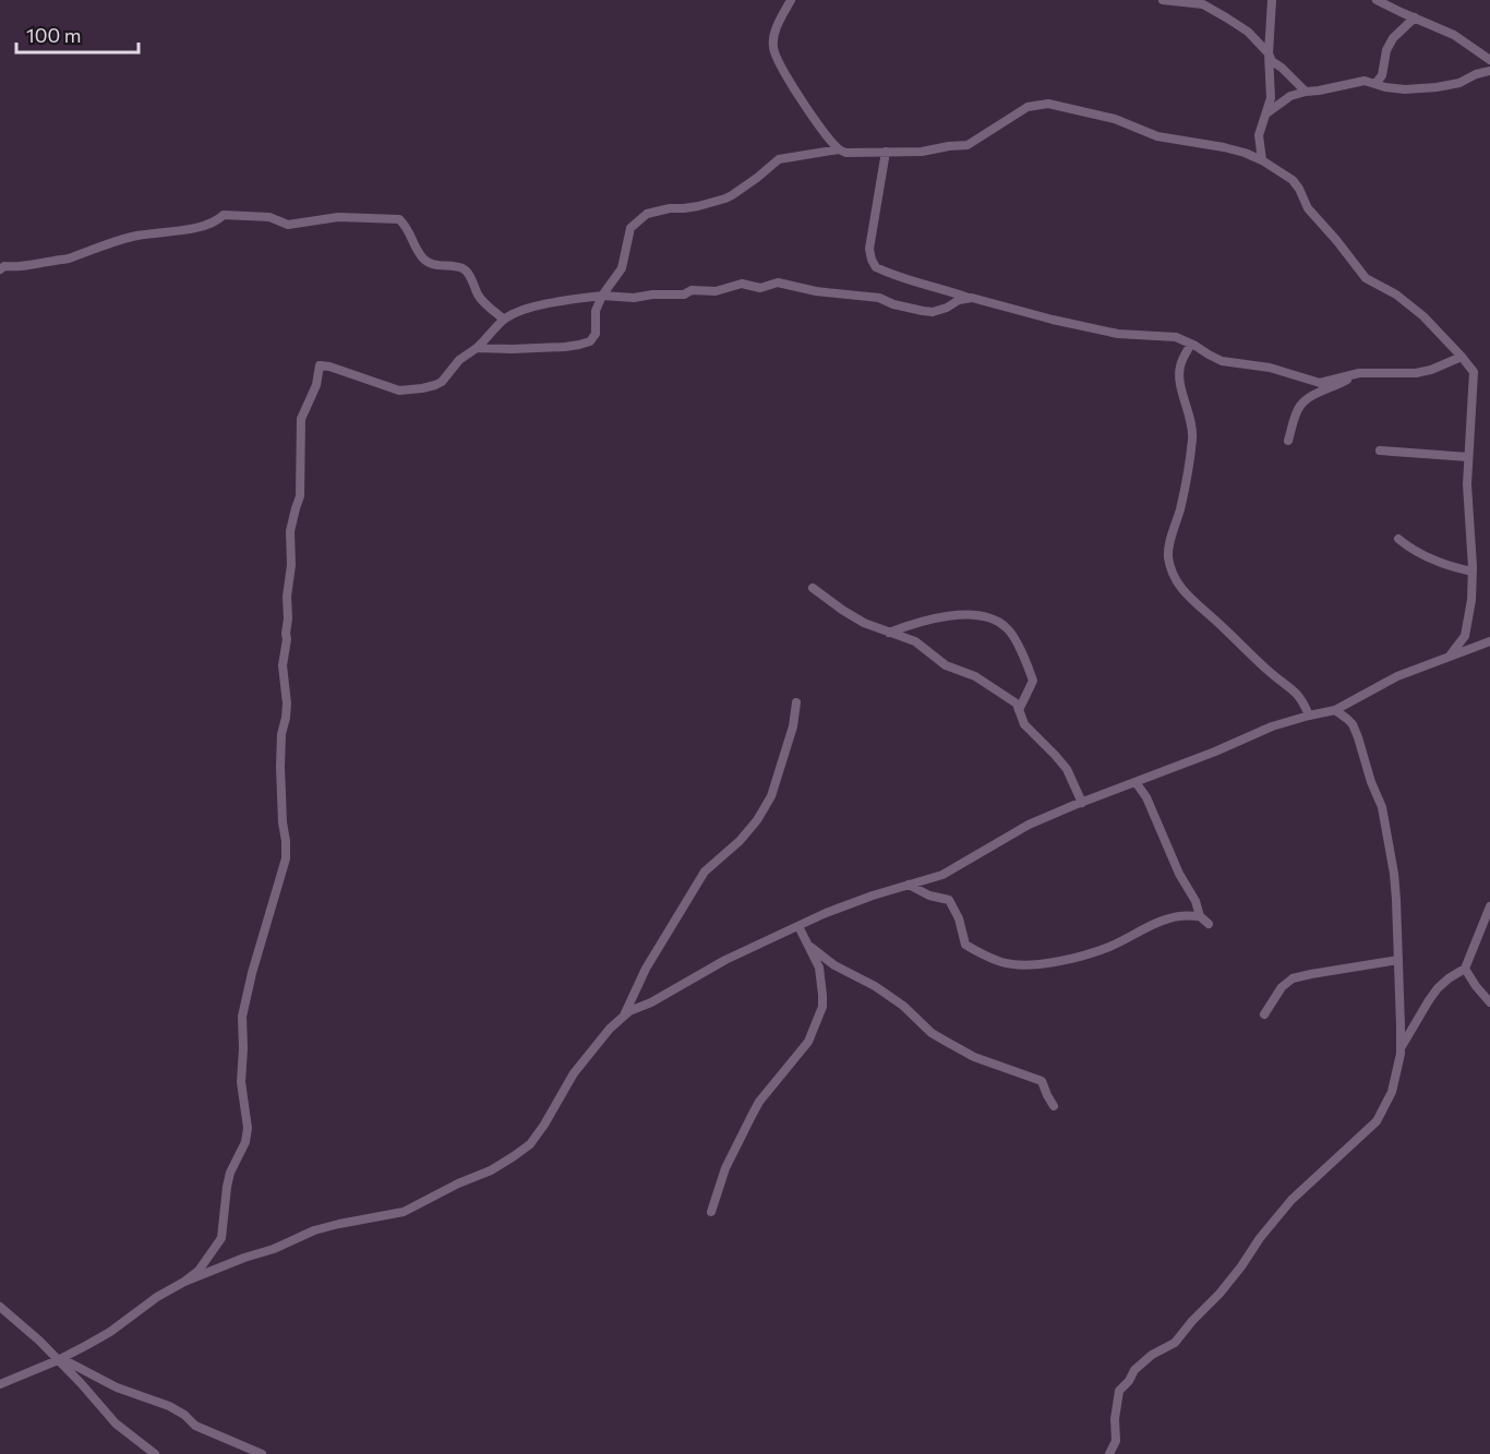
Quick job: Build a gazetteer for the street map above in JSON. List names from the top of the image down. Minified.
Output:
{"scale_bar":"100 m"}
